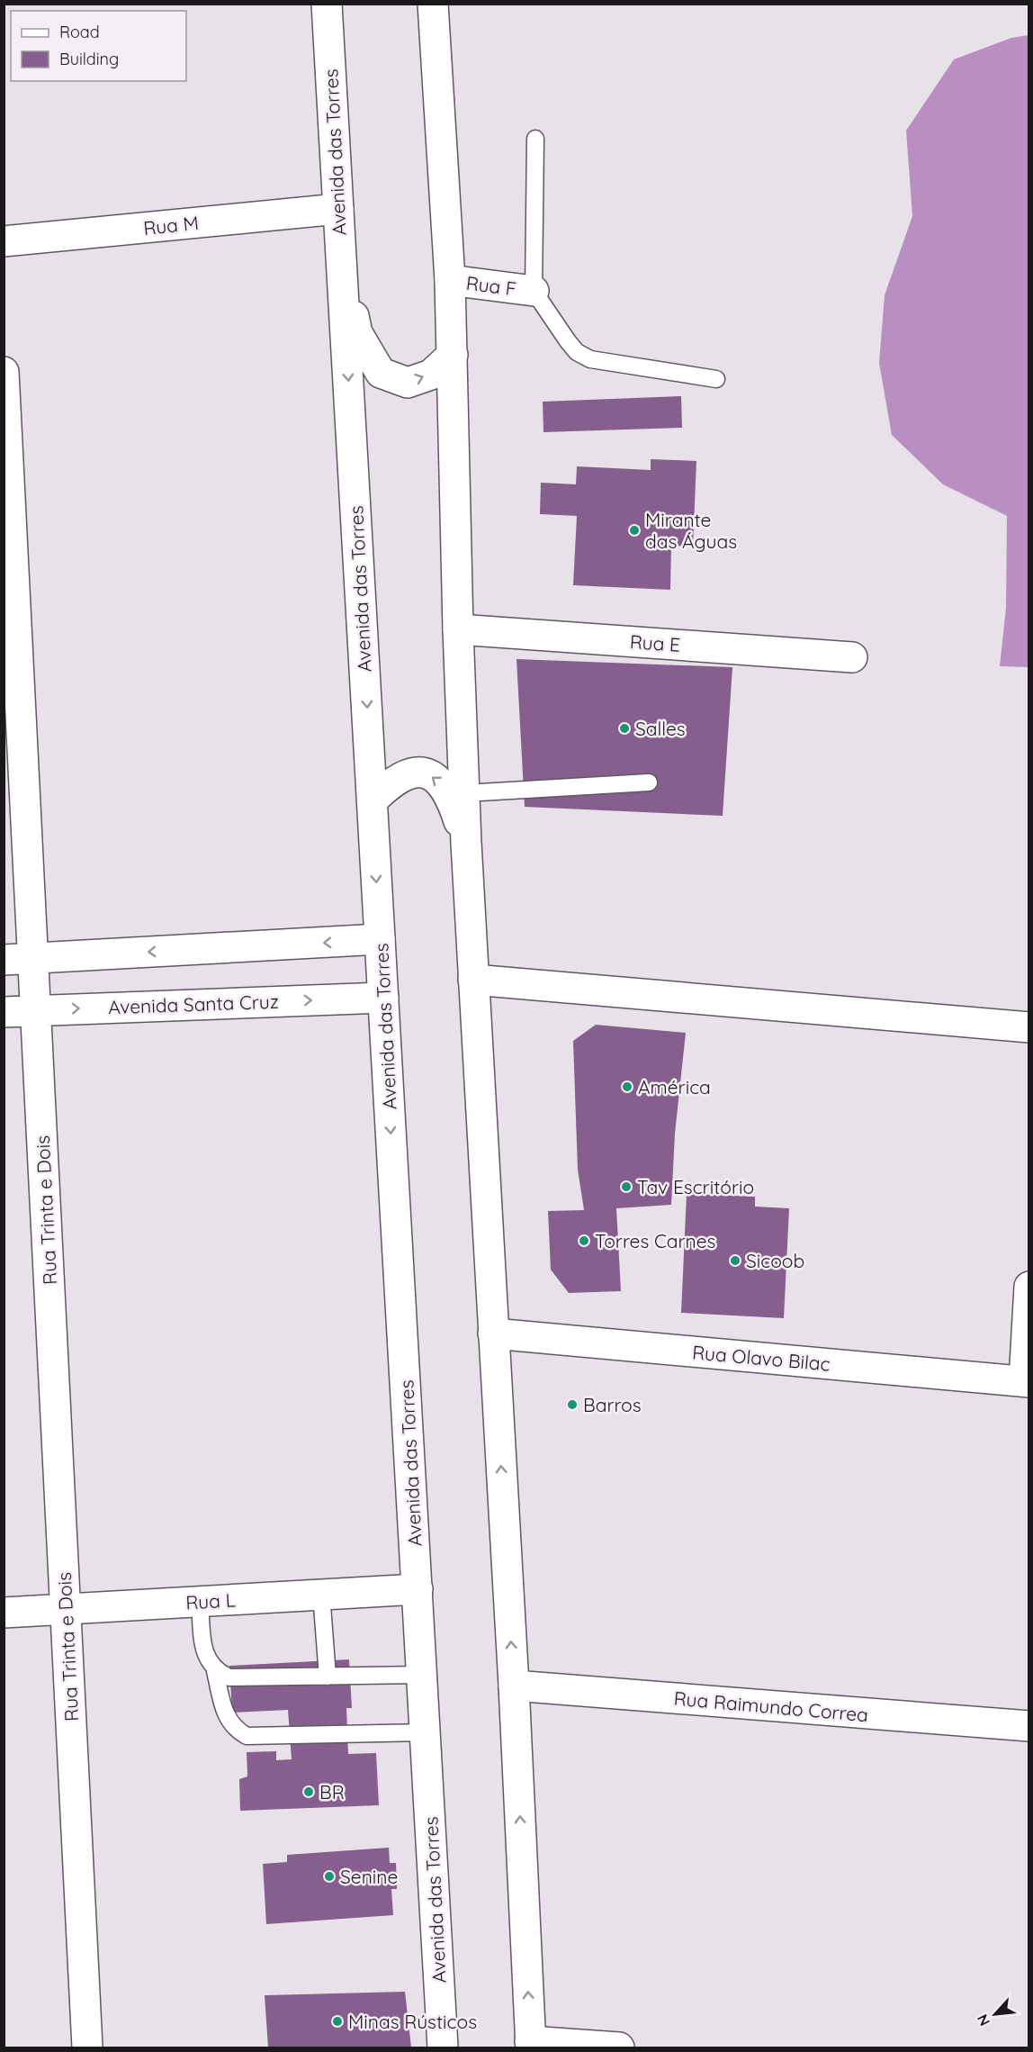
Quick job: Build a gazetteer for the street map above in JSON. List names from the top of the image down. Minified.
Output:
{"streets":{"street":["Avenida das Torres","Rua M","Rua F","Rua E","Avenida Santa Cruz","Rua Trinta e Dois","Rua Olavo Bilac","Rua L","Rua Raimundo Correa"]},"crossings":[["Avenida das Torres","Rua M"],["Avenida das Torres","Avenida Santa Cruz"],["Avenida das Torres","Rua L"],["Avenida Santa Cruz","Rua Trinta e Dois"],["Rua Trinta e Dois","Rua L"]],"places":["Mirante das Águas","Salles","América","Tav Escritório","Torres Carnes","Sicoob","Barros","BR","Senine","Minas Rústicos"],"legend":["Road","Building"],"north":"bottom left"}
